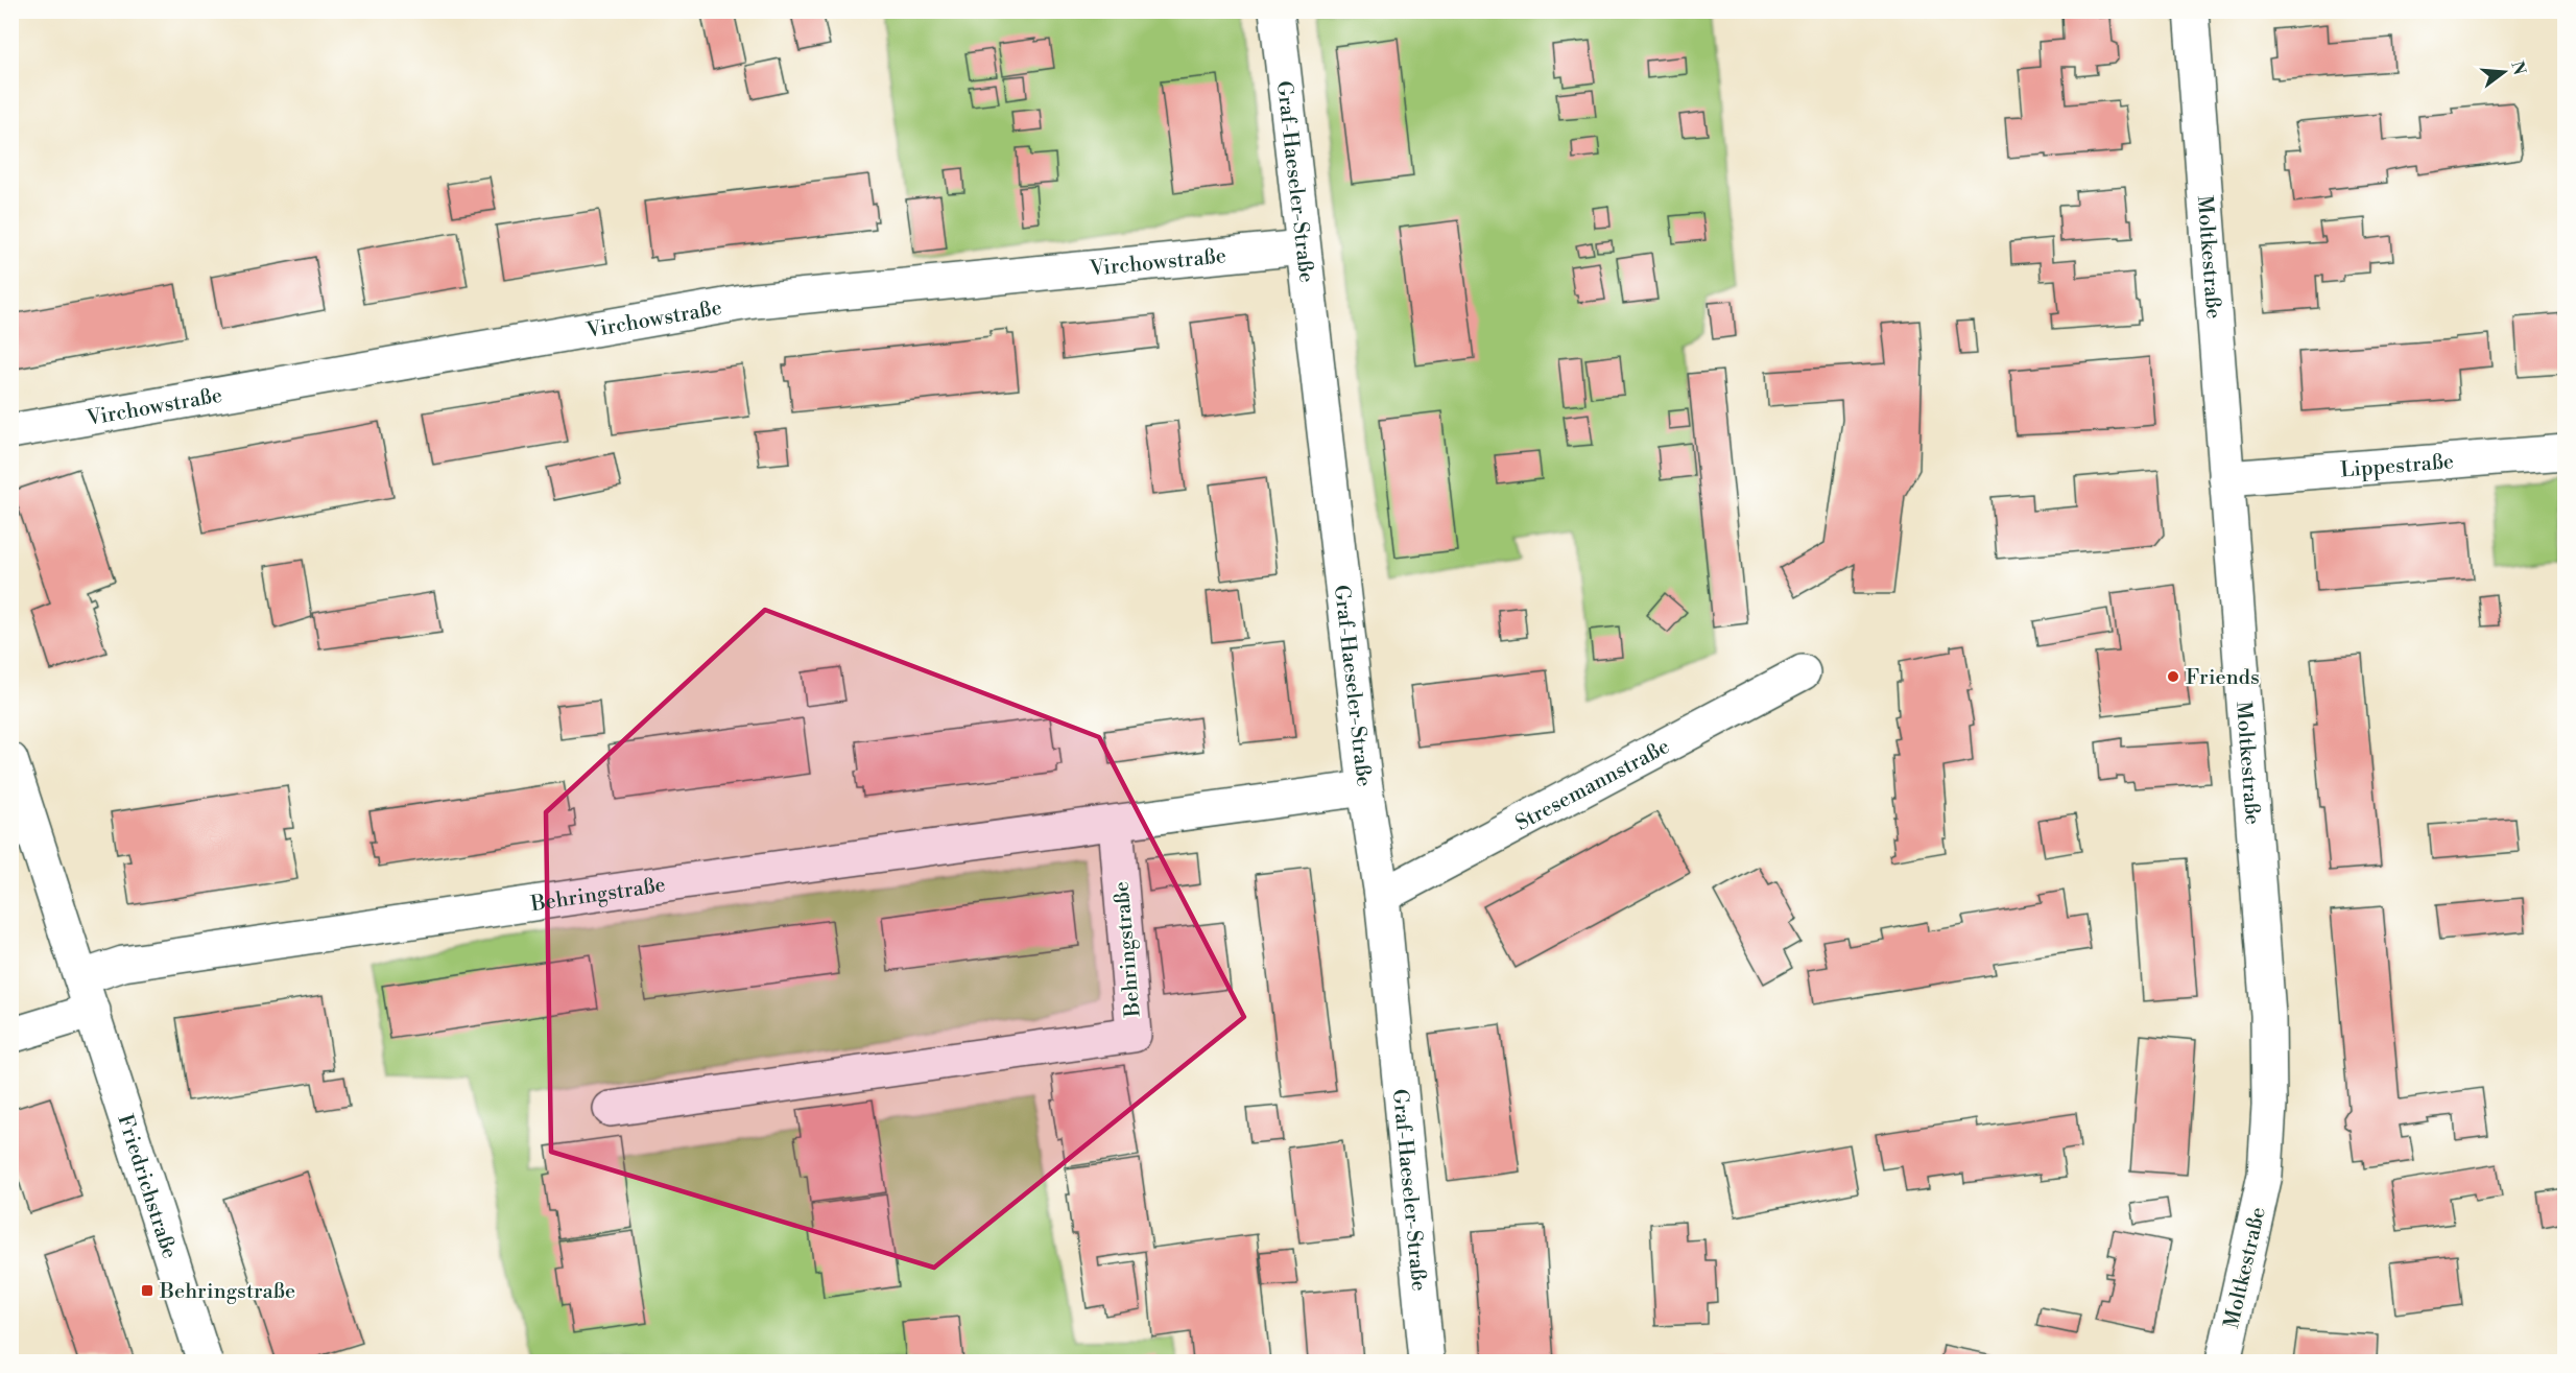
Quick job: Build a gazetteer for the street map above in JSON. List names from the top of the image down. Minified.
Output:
{"streets":{"street":["Graf-Haeseler-Straße","Moltkestraße","Virchowstraße","Lippestraße","Stresemannstraße","Behringstraße","Friedrichstraße"]},"crossings":[["Graf-Haeseler-Straße","Virchowstraße"],["Graf-Haeseler-Straße","Stresemannstraße"],["Graf-Haeseler-Straße","Behringstraße"],["Moltkestraße","Lippestraße"],["Behringstraße","Friedrichstraße"]],"places":{"other":["Friends"],"transit":["Behringstraße"]},"north":"right"}
